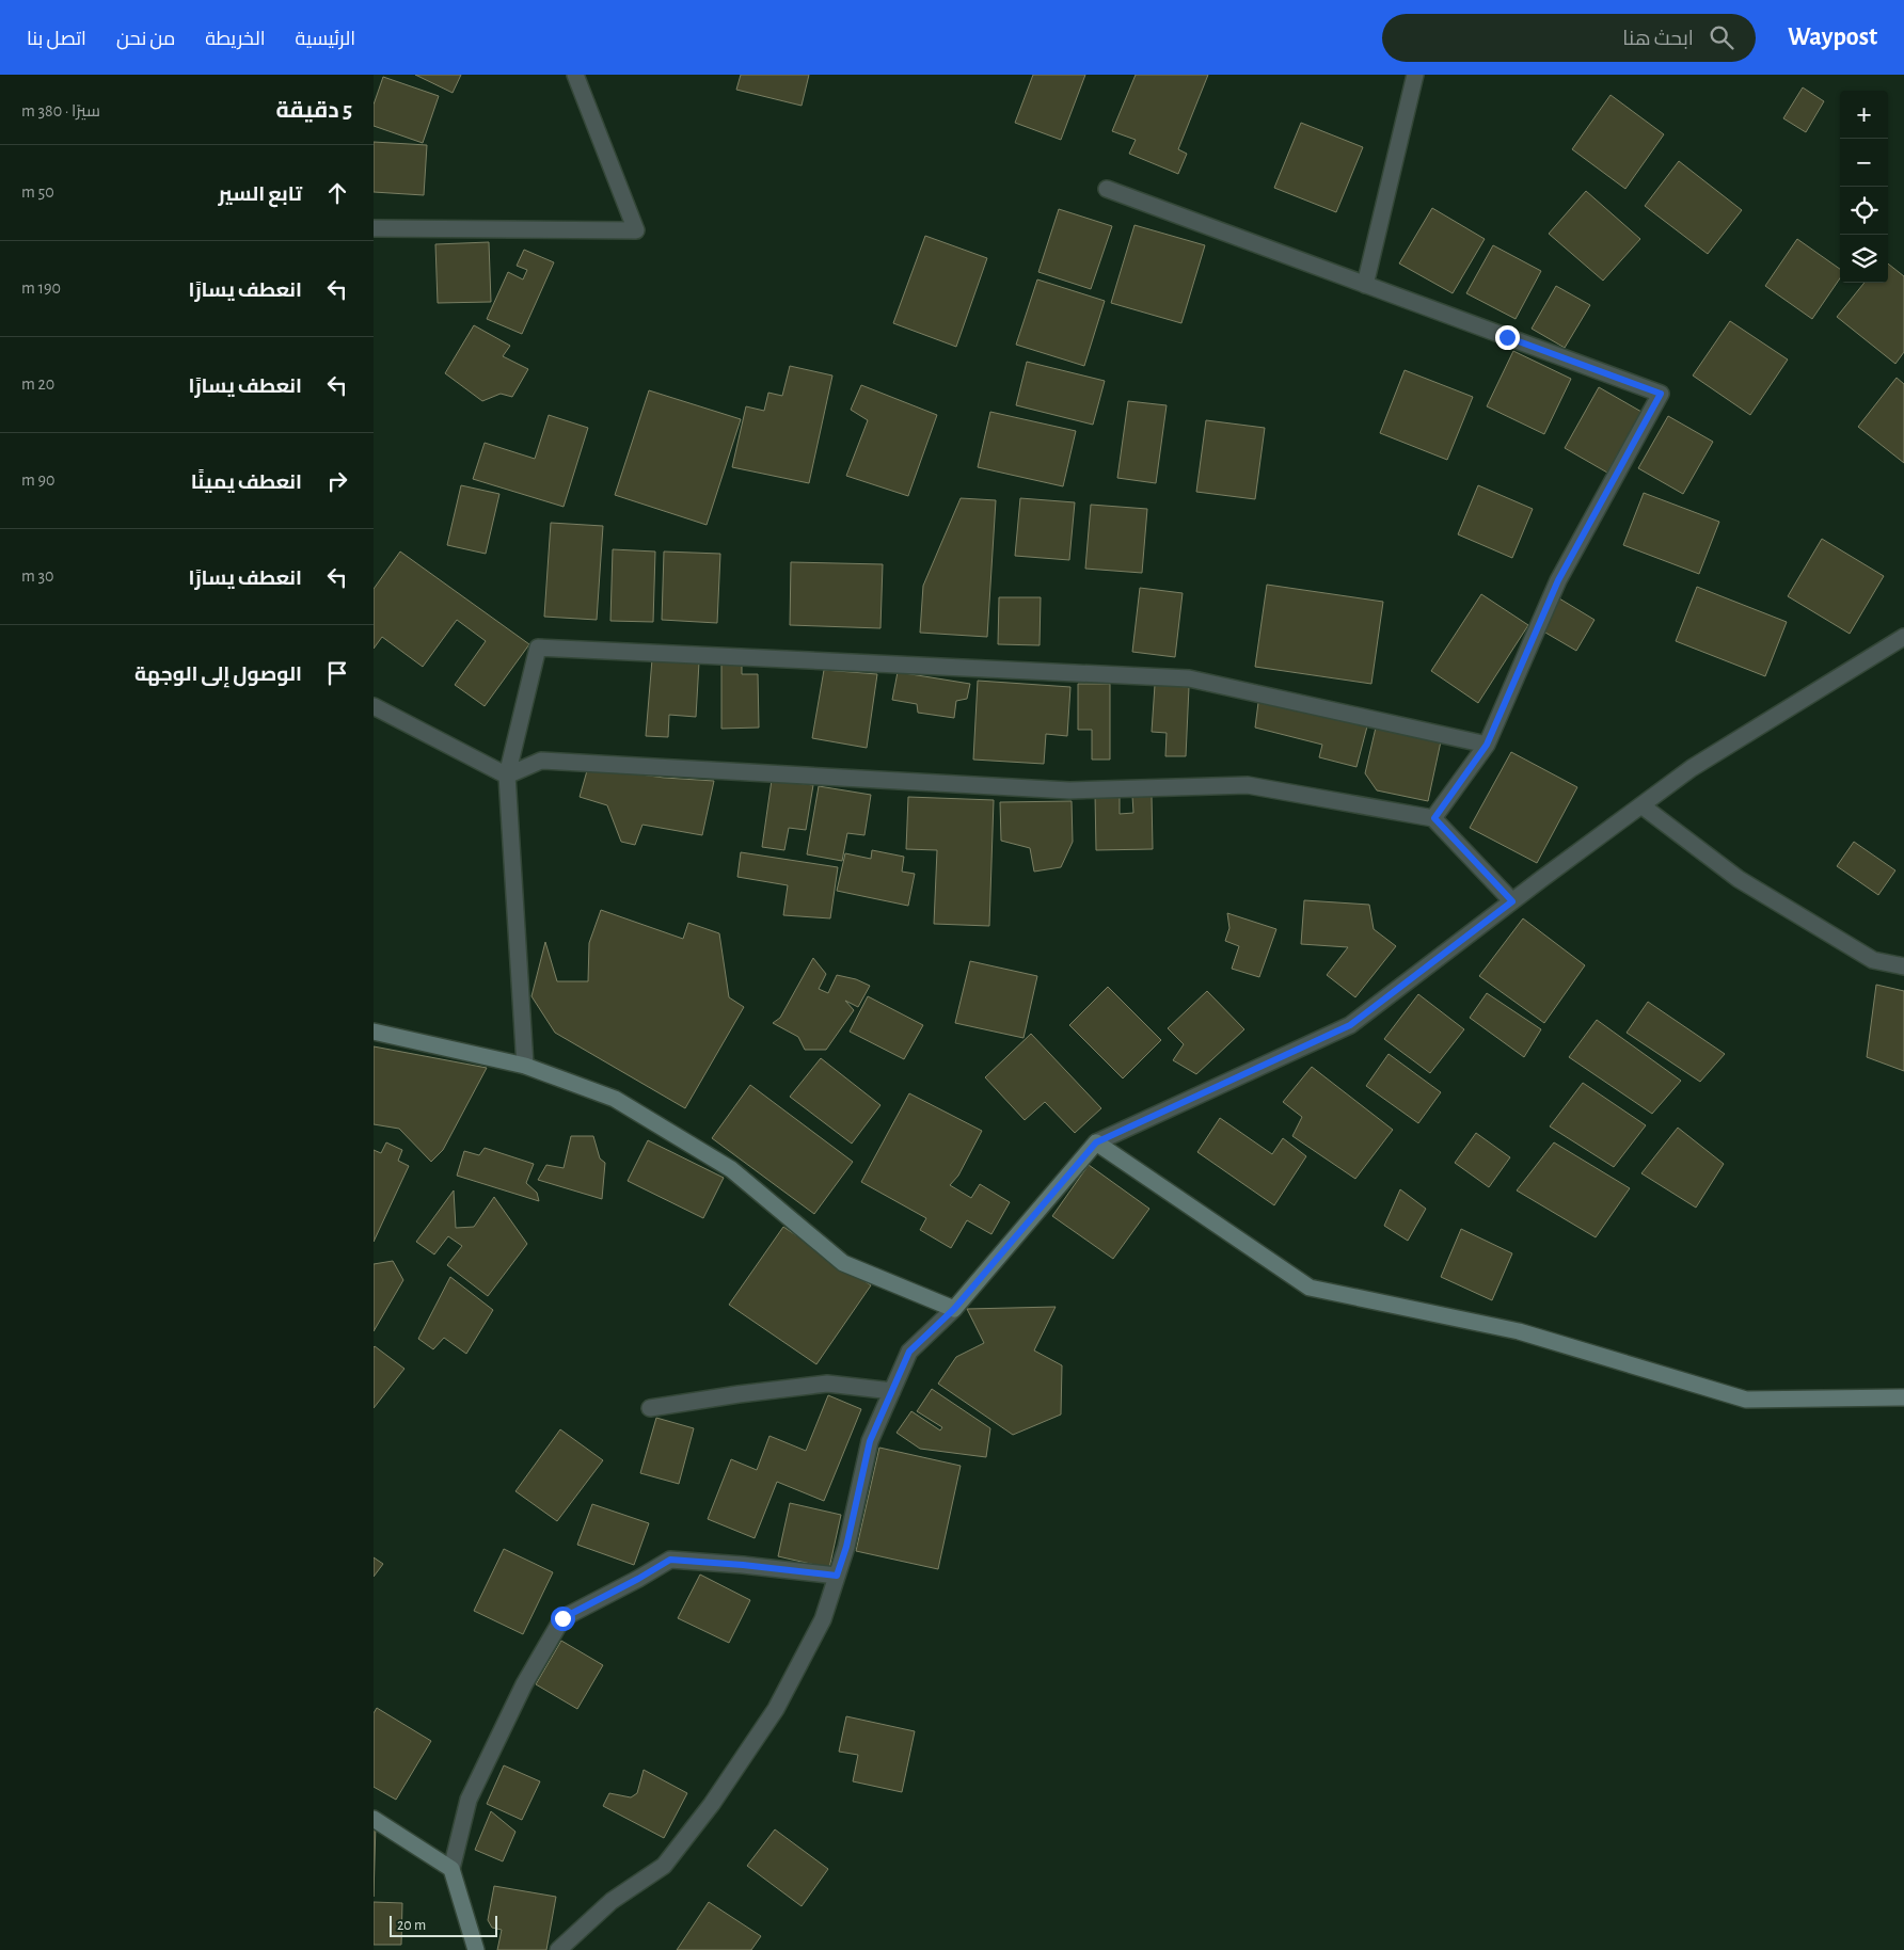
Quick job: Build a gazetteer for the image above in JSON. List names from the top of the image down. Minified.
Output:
{"scale_bar":"20 m","page":{"header":"Waypost","search":"ابحث هنا","nav":["الرئيسية","الخريطة","من نحن","اتصل بنا"],"heading":["5 دقيقة","سيرًا · 380 m"],"map_buttons":["+","−"],"list":[["تابع السير","50 m"],["انعطف يسارًا","190 m"],["انعطف يسارًا","20 m"],["انعطف يمينًا","90 m"],["انعطف يسارًا","30 m"],"الوصول إلى الوجهة"],"scale":"20 m"}}
